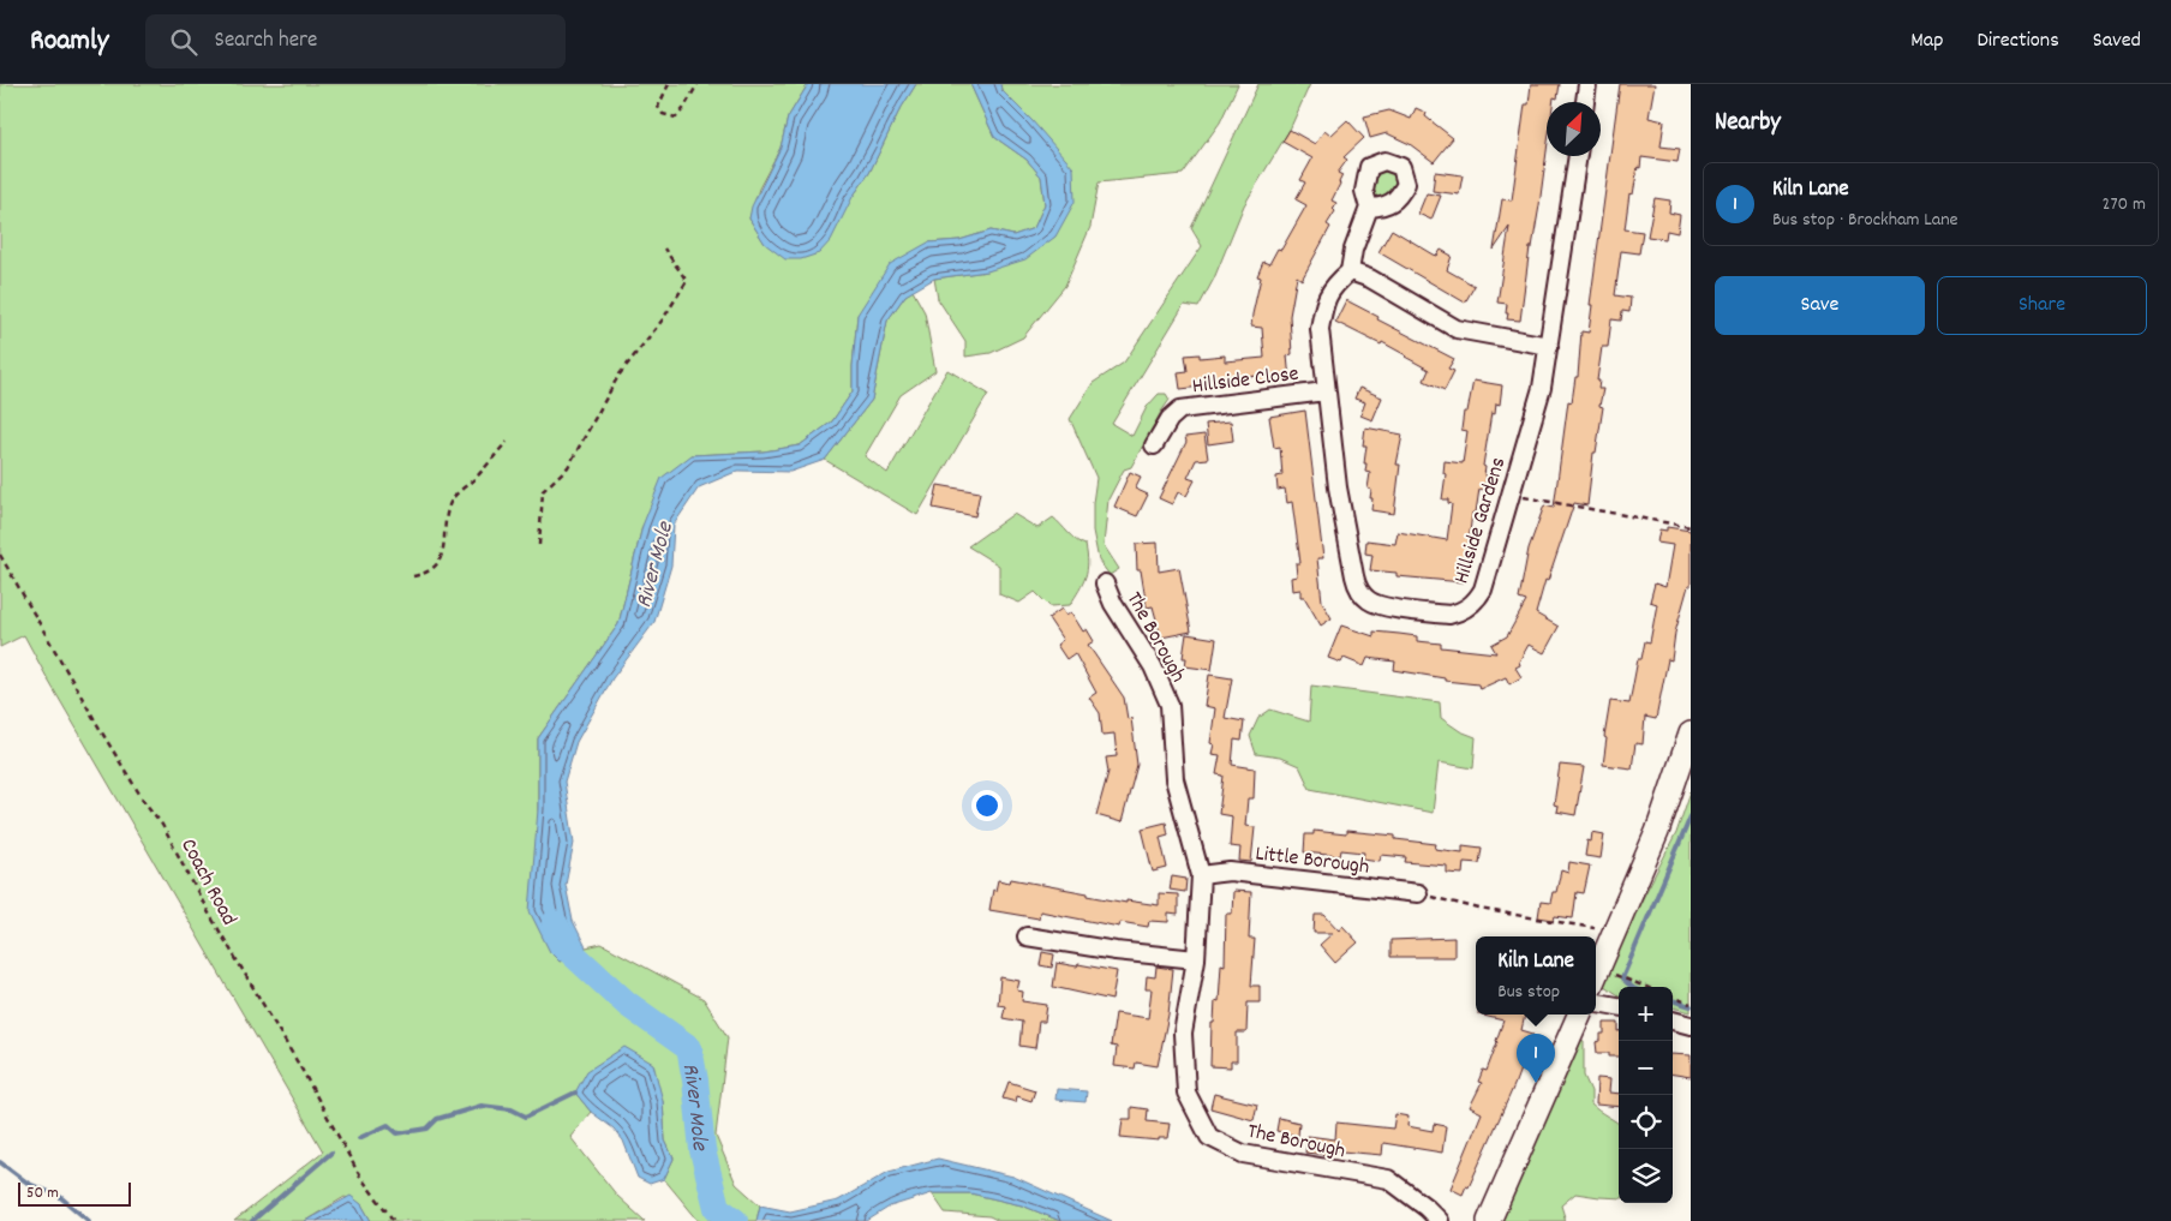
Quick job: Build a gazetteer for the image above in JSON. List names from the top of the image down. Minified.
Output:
{"streets":{"street":["Hillside Close","Hillside Gardens","The Borough","Little Borough"],"path":["Coach Road"]},"crossings":[["Hillside Close","Hillside Gardens"],["The Borough","Little Borough"]],"water":["River Mole"],"scale_bar":"50 m","north":"top right","page":{"header":"Roamly","search":"Search here","nav":["Map","Directions","Saved"],"heading":"Nearby","list":[{"mark":"1","name":"Kiln Lane","note":"Bus stop · Brockham Lane","value":"270 m"}],"buttons":["Save","Share"],"popup":["Kiln Lane","Bus stop"],"map_buttons":["+","−"],"pins":"1","scale":"50 m"}}
